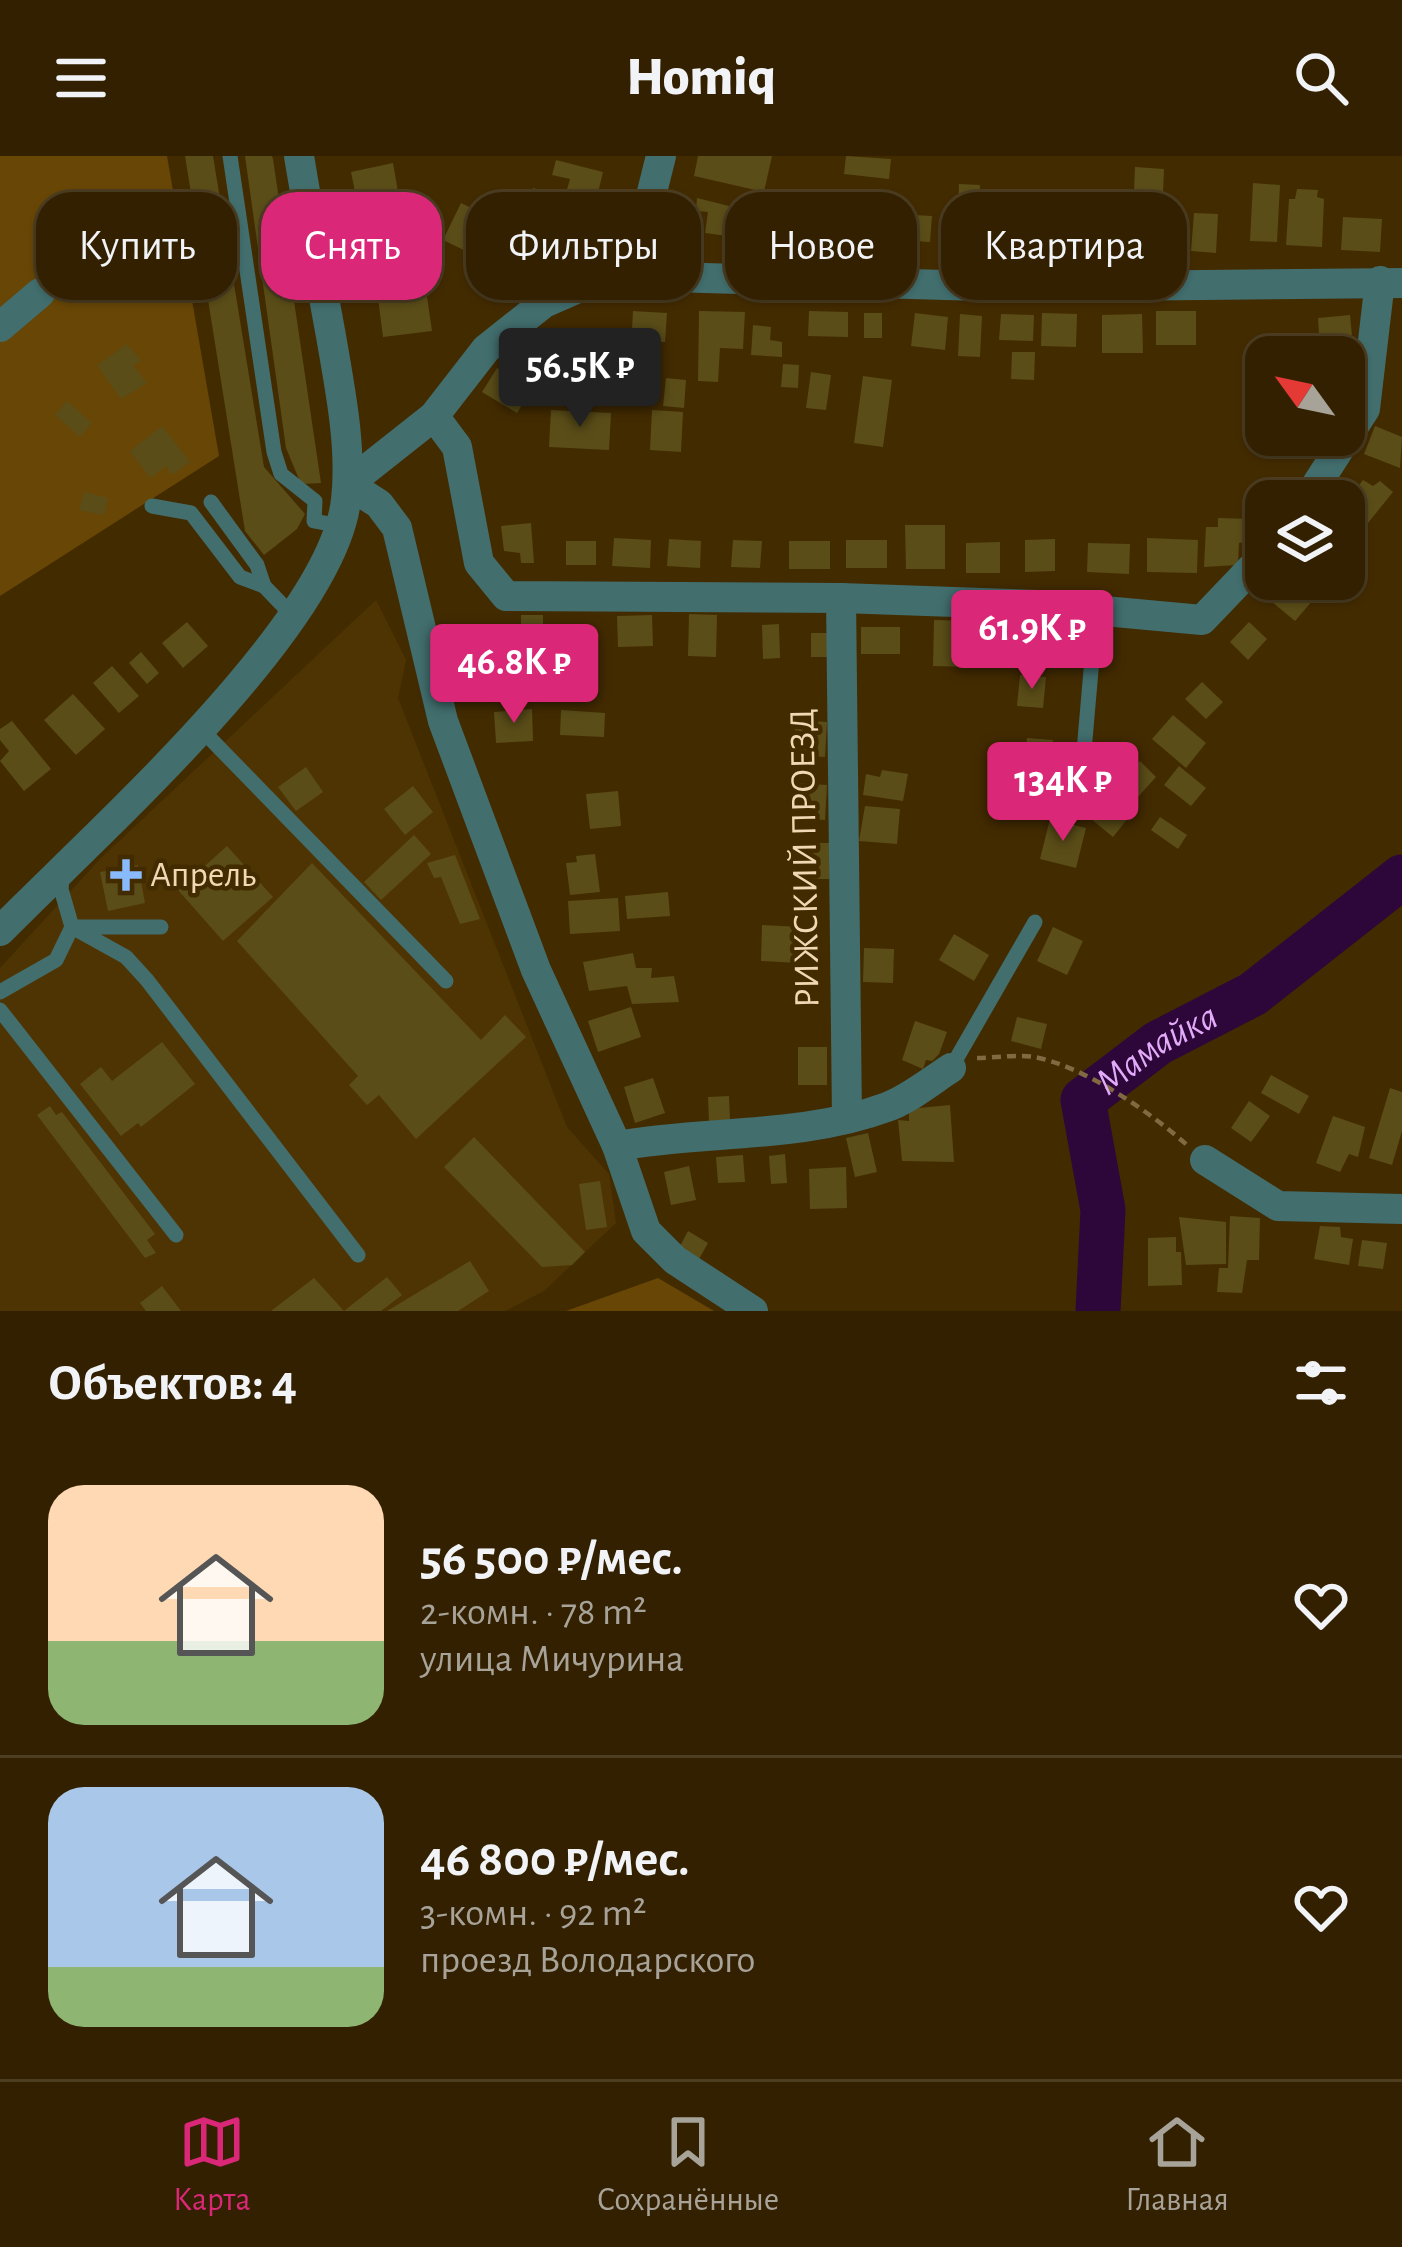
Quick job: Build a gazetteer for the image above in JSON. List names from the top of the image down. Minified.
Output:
{"streets":{"street":["РИЖСКИЙ ПРОЕЗД"]},"water":["Мамайка"],"places":{"health":["Апрель"]},"north":"top left","page":{"header":"Homiq","chip":["Купить","Снять","Фильтры","Новое","Квартира"],"price":["56.5K ₽","61.9K ₽","46.8K ₽","134K ₽"],"heading":"Объектов: 4","list":[{"name":"56 500 ₽/мес.","note":"2-комн. · 78 m² · улица Мичурина"},{"name":"46 800 ₽/мес.","note":"3-комн. · 92 m² · проезд Володарского"}],"tabs":["Карта","Сохранённые","Главная"]}}
